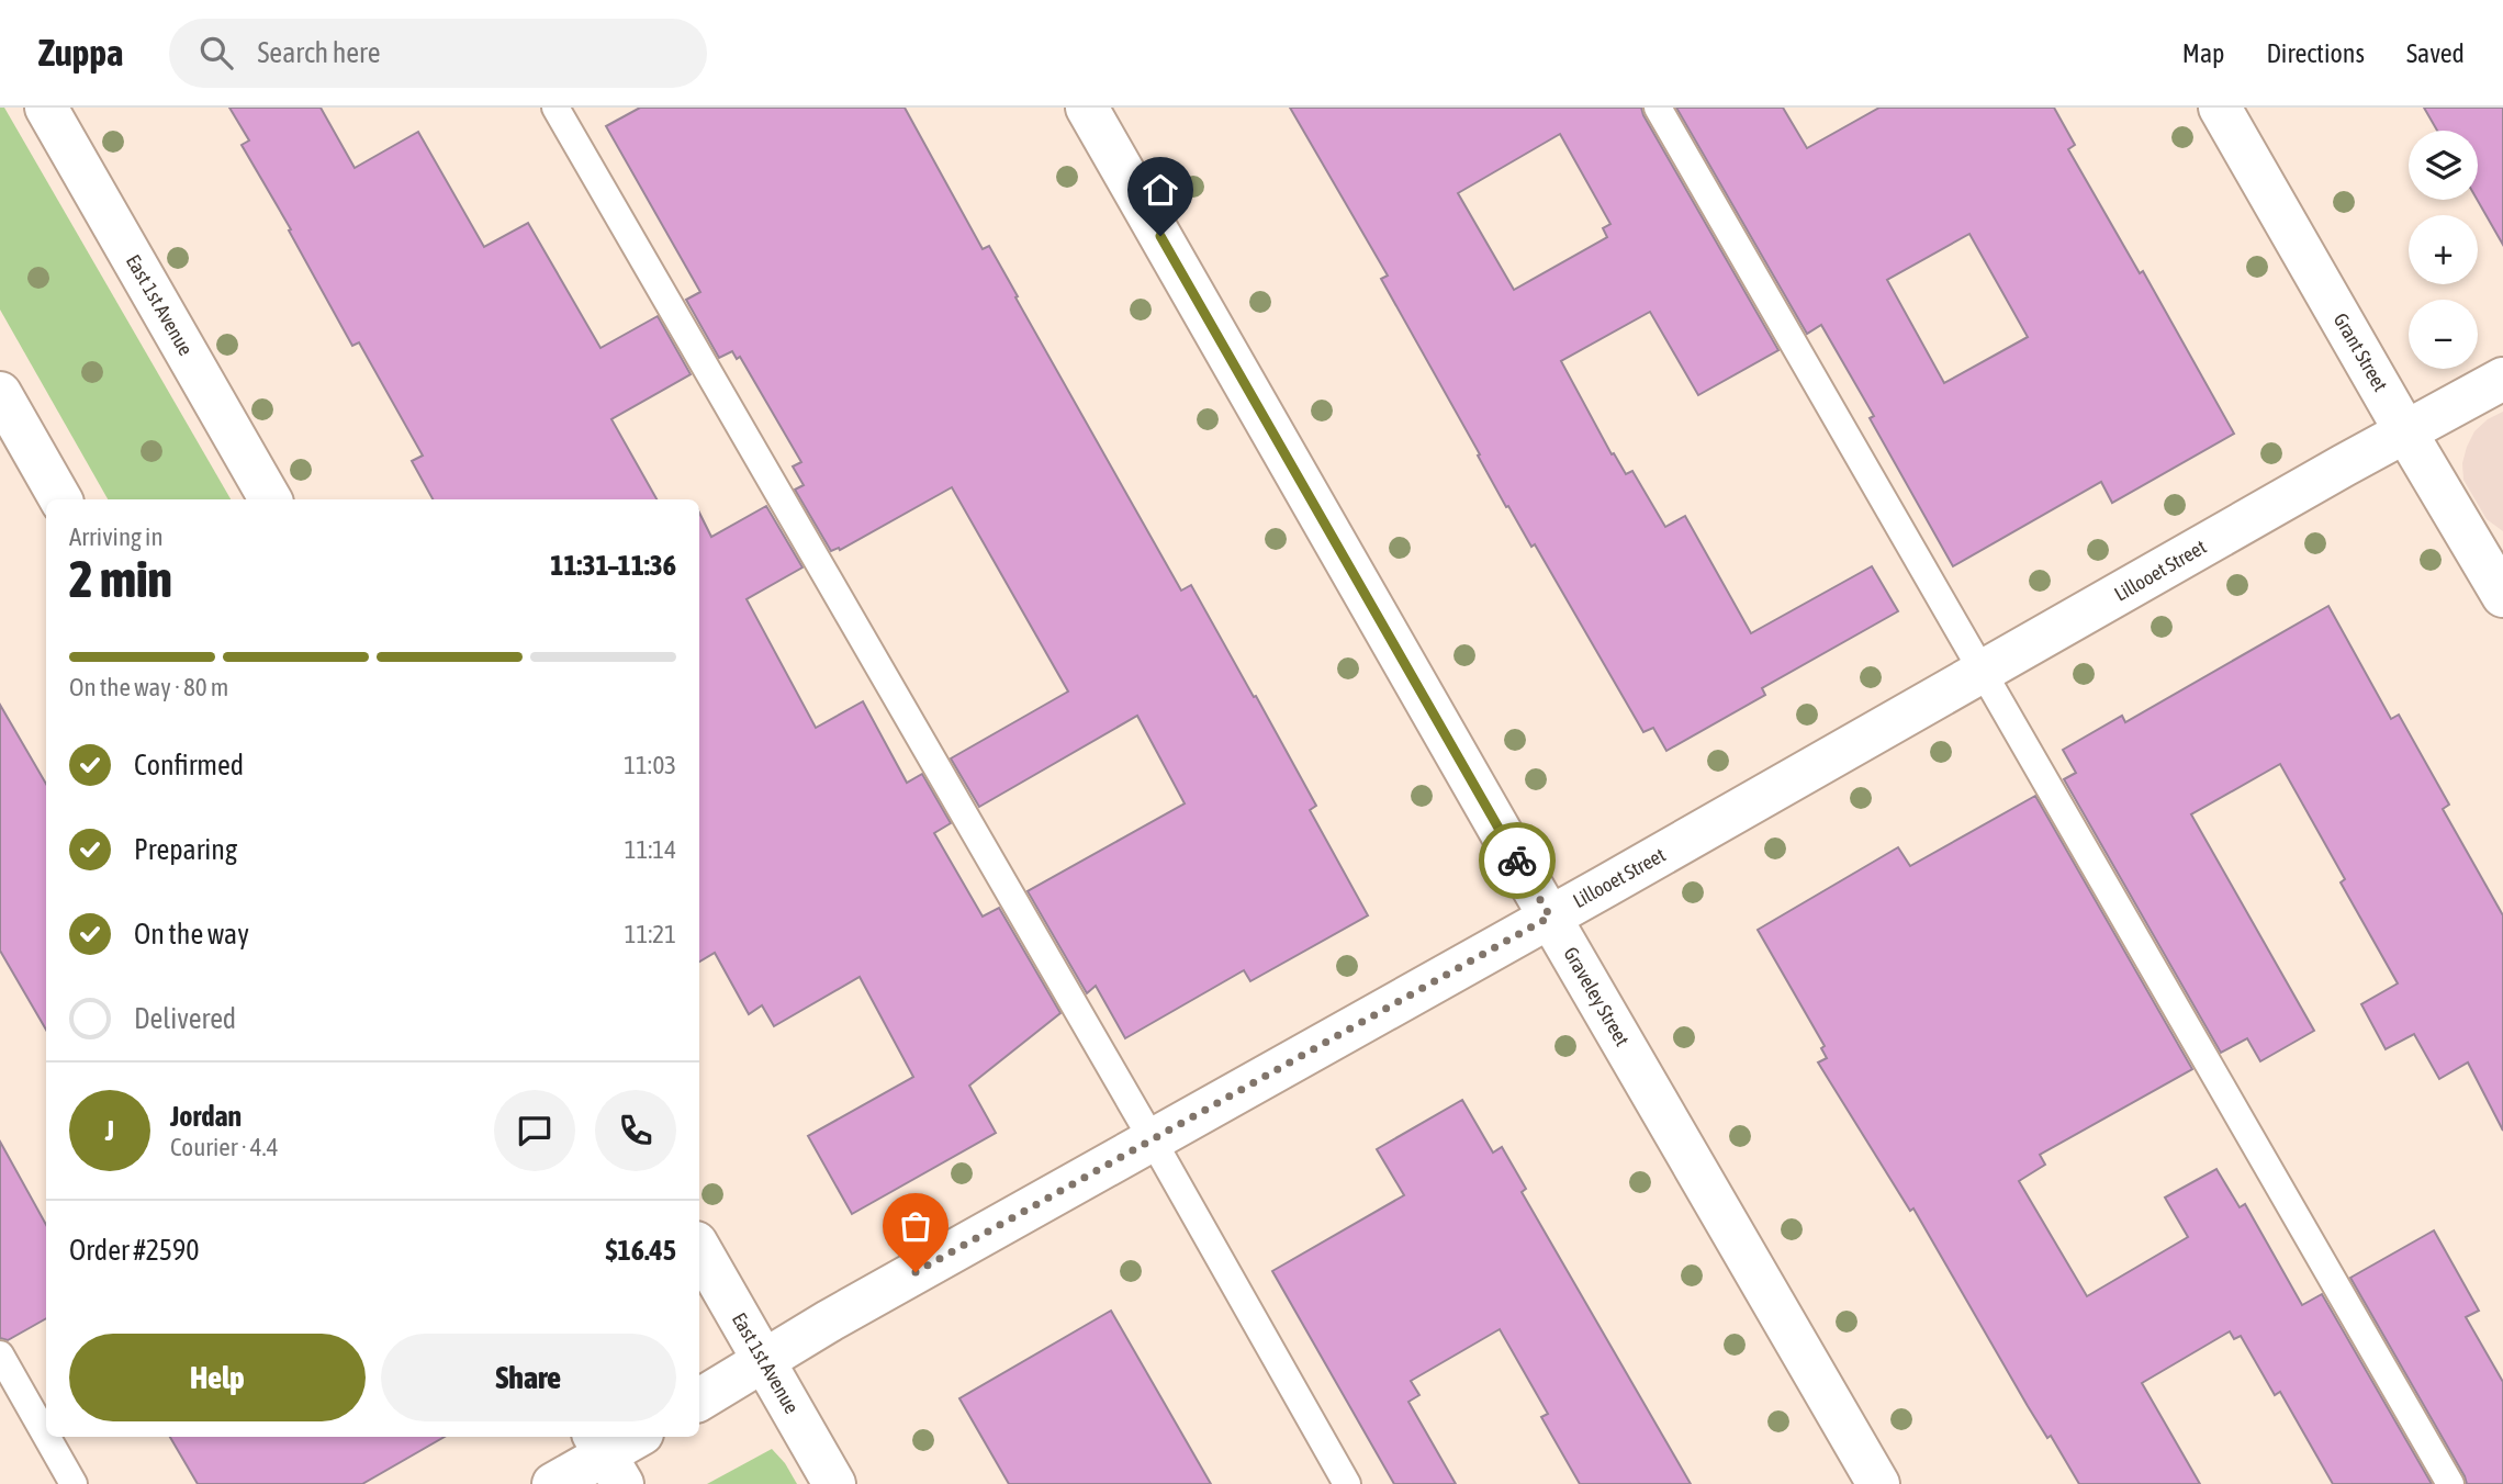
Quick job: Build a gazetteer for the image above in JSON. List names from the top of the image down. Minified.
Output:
{"streets":{"street":["East 1st Avenue","Grant Street","Lillooet Street","Graveley Street"]},"crossings":[["East 1st Avenue","Lillooet Street"],["Grant Street","Lillooet Street"],["Lillooet Street","Graveley Street"]],"page":{"header":"Zuppa","search":"Search here","nav":["Map","Directions","Saved"],"map_buttons":["+","−"],"heading":["2 min","Arriving in","11:31–11:36"],"panel":["Jordan","Courier · 4.4","Order #2590","$16.45"],"bar":"On the way · 80 m","list":[["Confirmed","11:03"],["Preparing","11:14"],["On the way","11:21"],"Delivered"],"round":"J","buttons":["Help","Share"]}}
